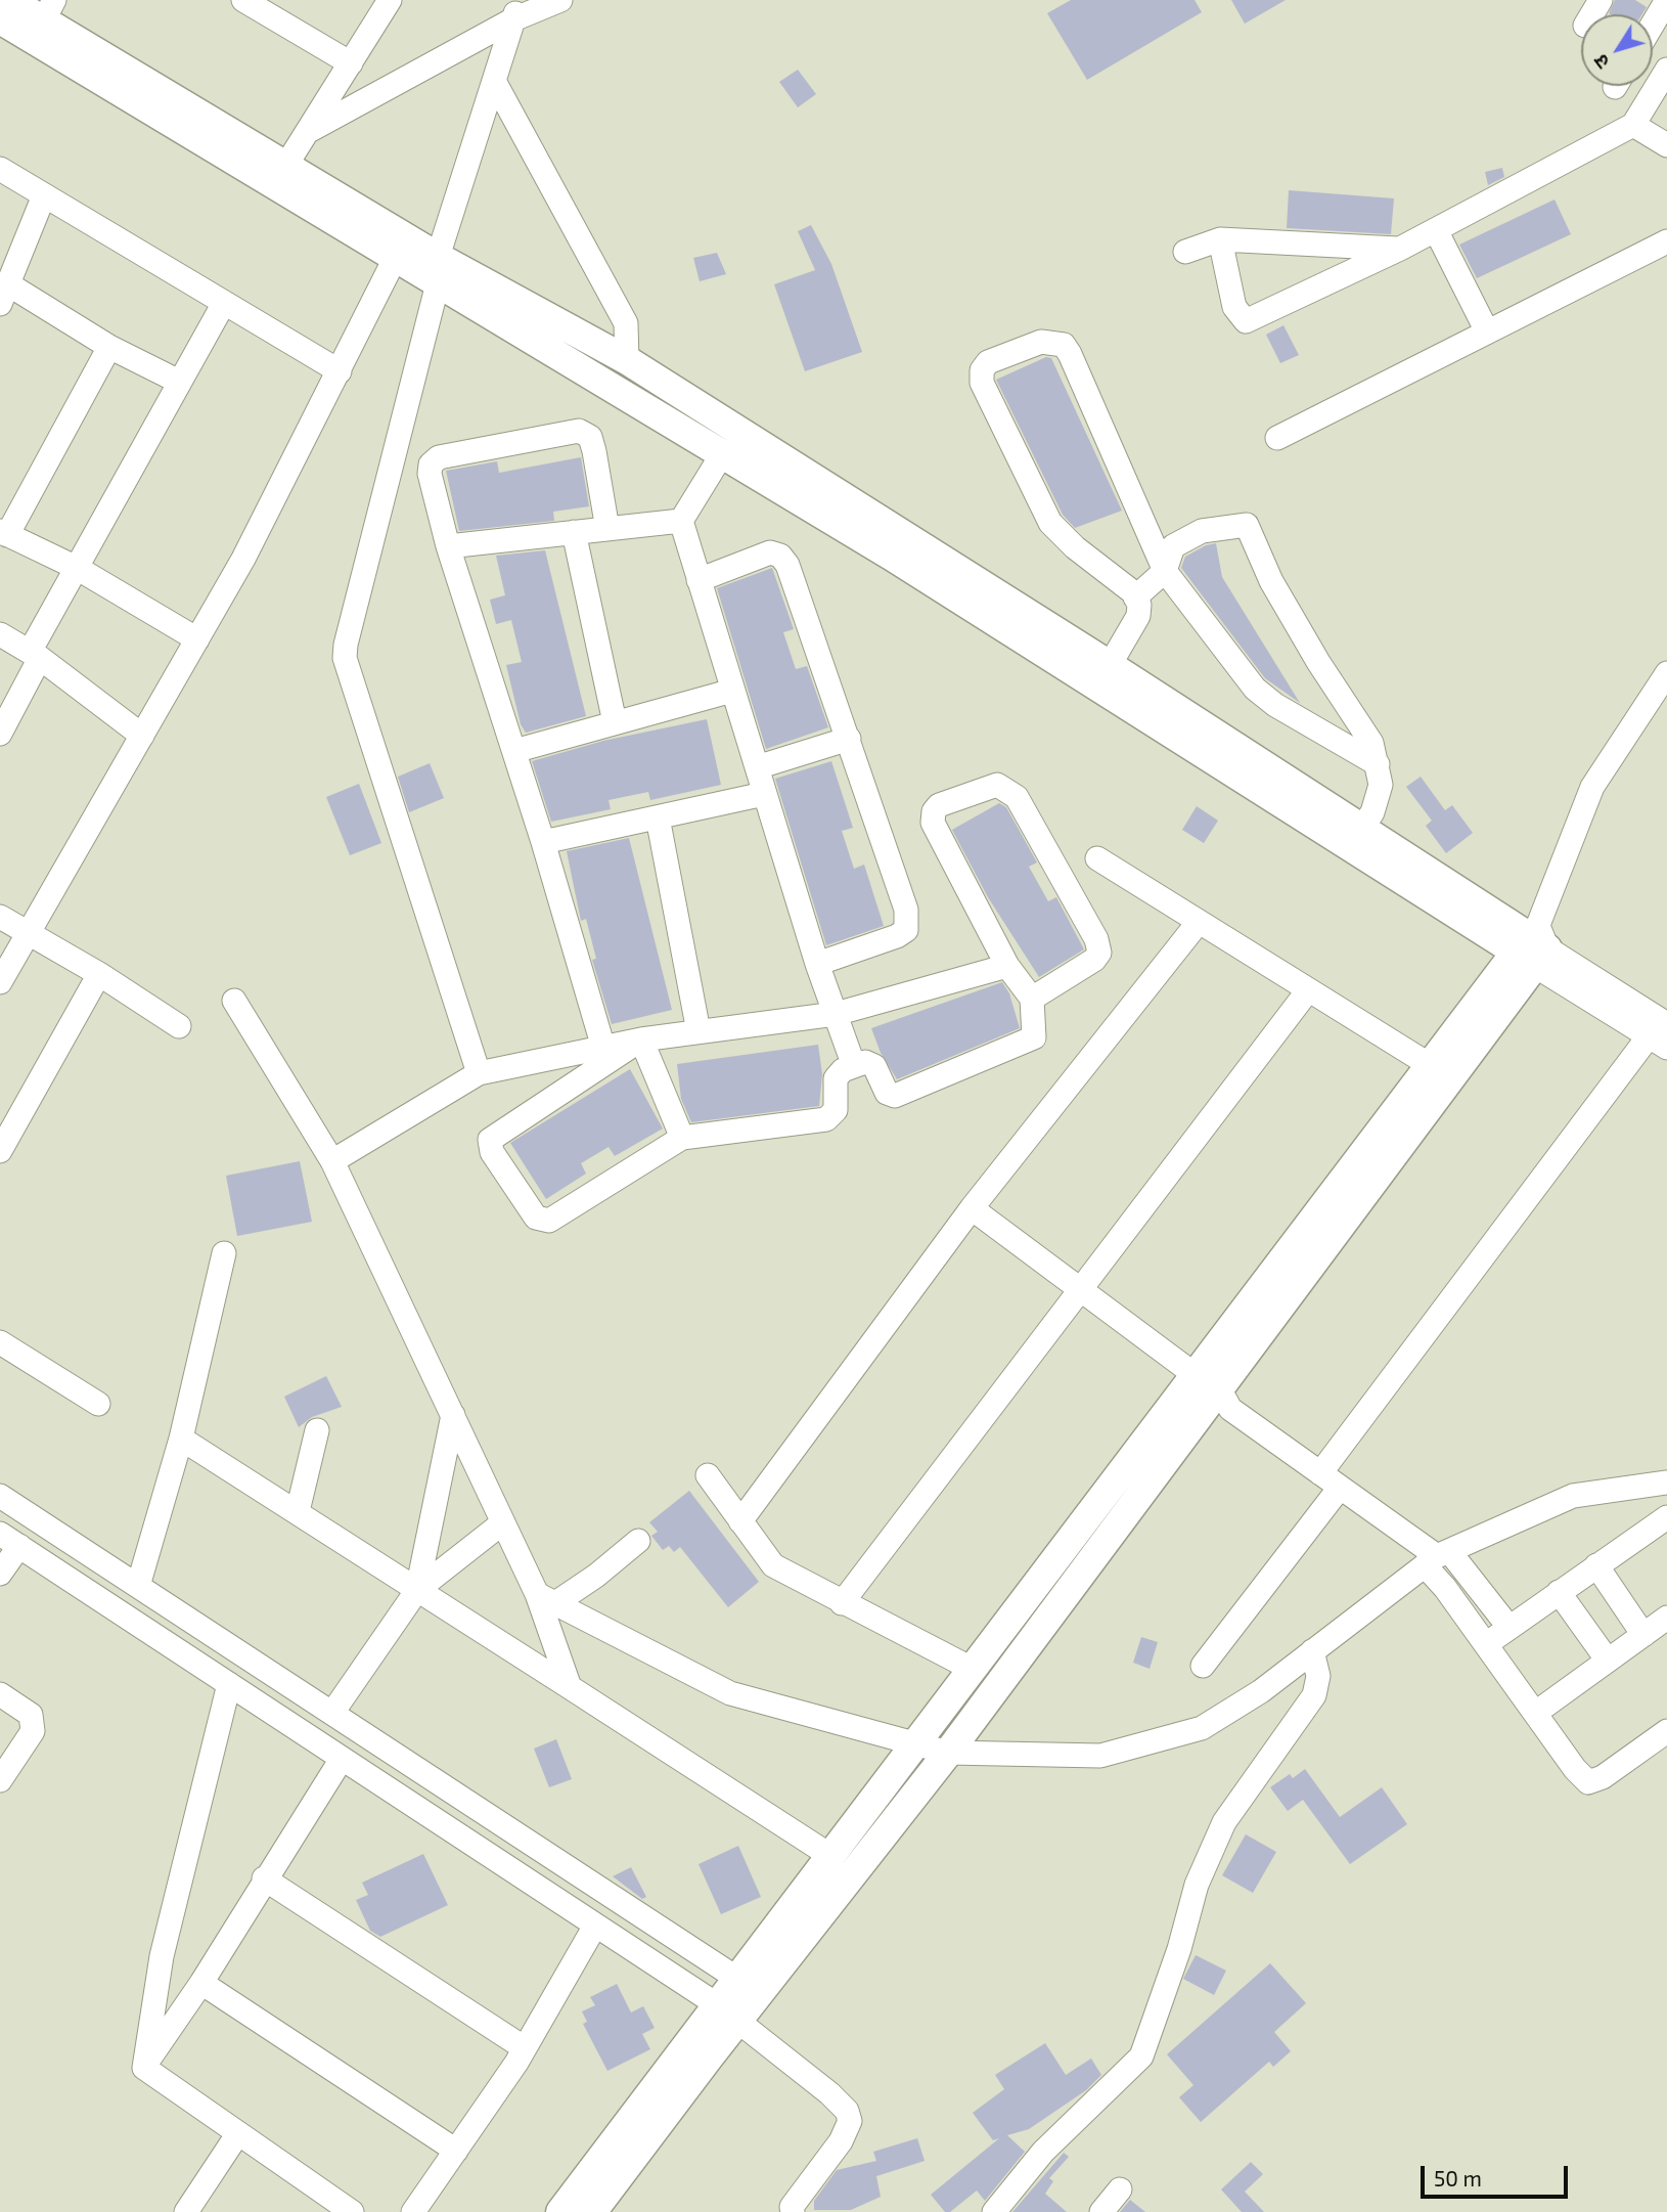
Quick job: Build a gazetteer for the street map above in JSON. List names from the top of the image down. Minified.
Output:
{"scale_bar":"50 m","north":"bottom left"}
